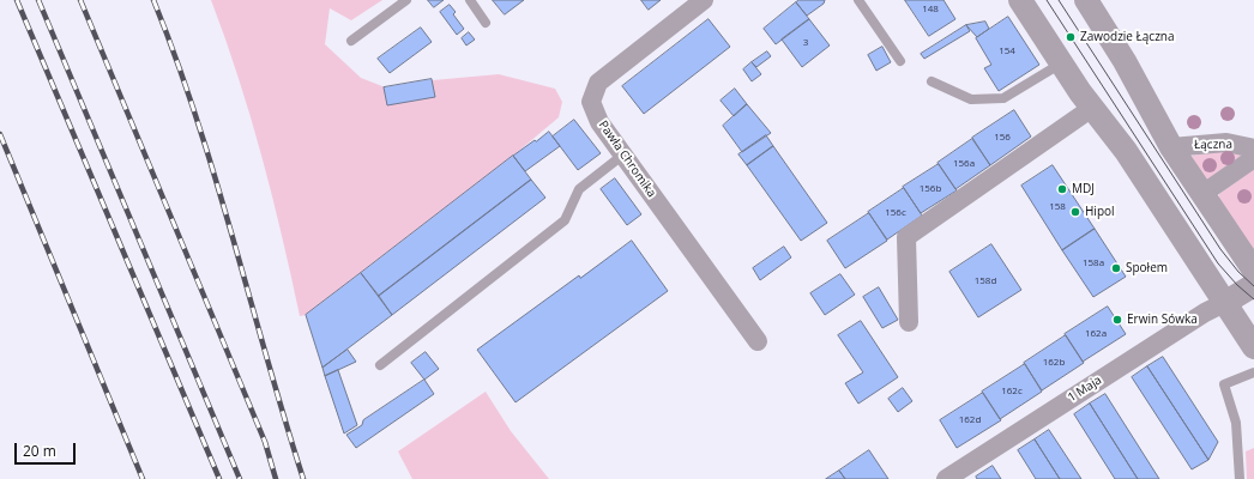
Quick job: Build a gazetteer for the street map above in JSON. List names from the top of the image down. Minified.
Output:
{"streets":{"street":["Łączna","Pawła Chromika","1 Maja"]},"places":["Zawodzie Łączna","MDJ","Hipol","Społem","Erwin Sówka"],"house_numbers":["148","3","154","156","156a","156b","158","156c","158a","158d","162a","162b","162c","162d"],"scale_bar":"20 m"}
